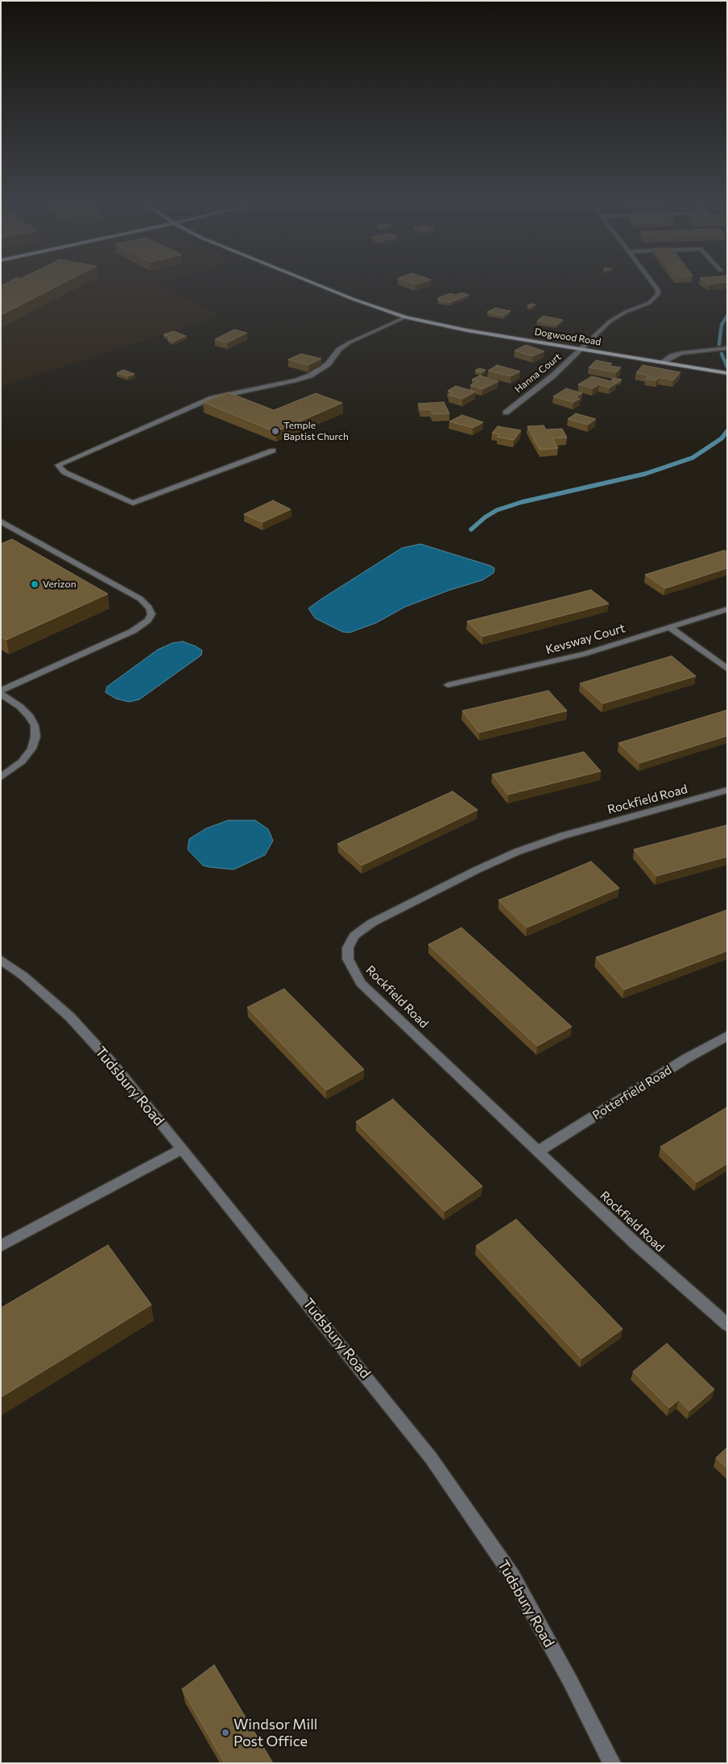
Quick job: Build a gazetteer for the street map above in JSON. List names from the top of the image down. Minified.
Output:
{"streets":{"main road":["Dogwood Road"],"street":["Hanna Court","Kevsway Court","Rockfield Road","Tudsbury Road","Potterfield Road"]},"crossings":[["Dogwood Road","Hanna Court"],["Rockfield Road","Potterfield Road"]],"places":["Temple Baptist Church","Verizon","Windsor Mill Post Office"]}
